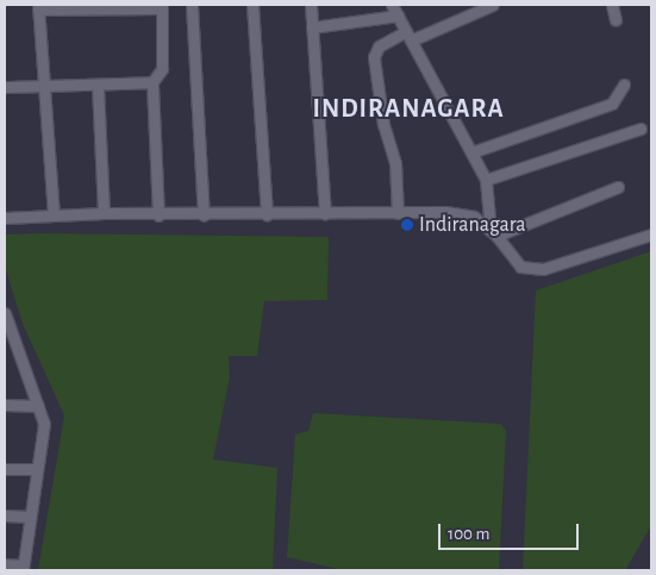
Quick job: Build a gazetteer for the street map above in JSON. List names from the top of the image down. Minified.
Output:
{"districts":["INDIRANAGARA"],"places":["Indiranagara"],"scale_bar":"100 m"}
